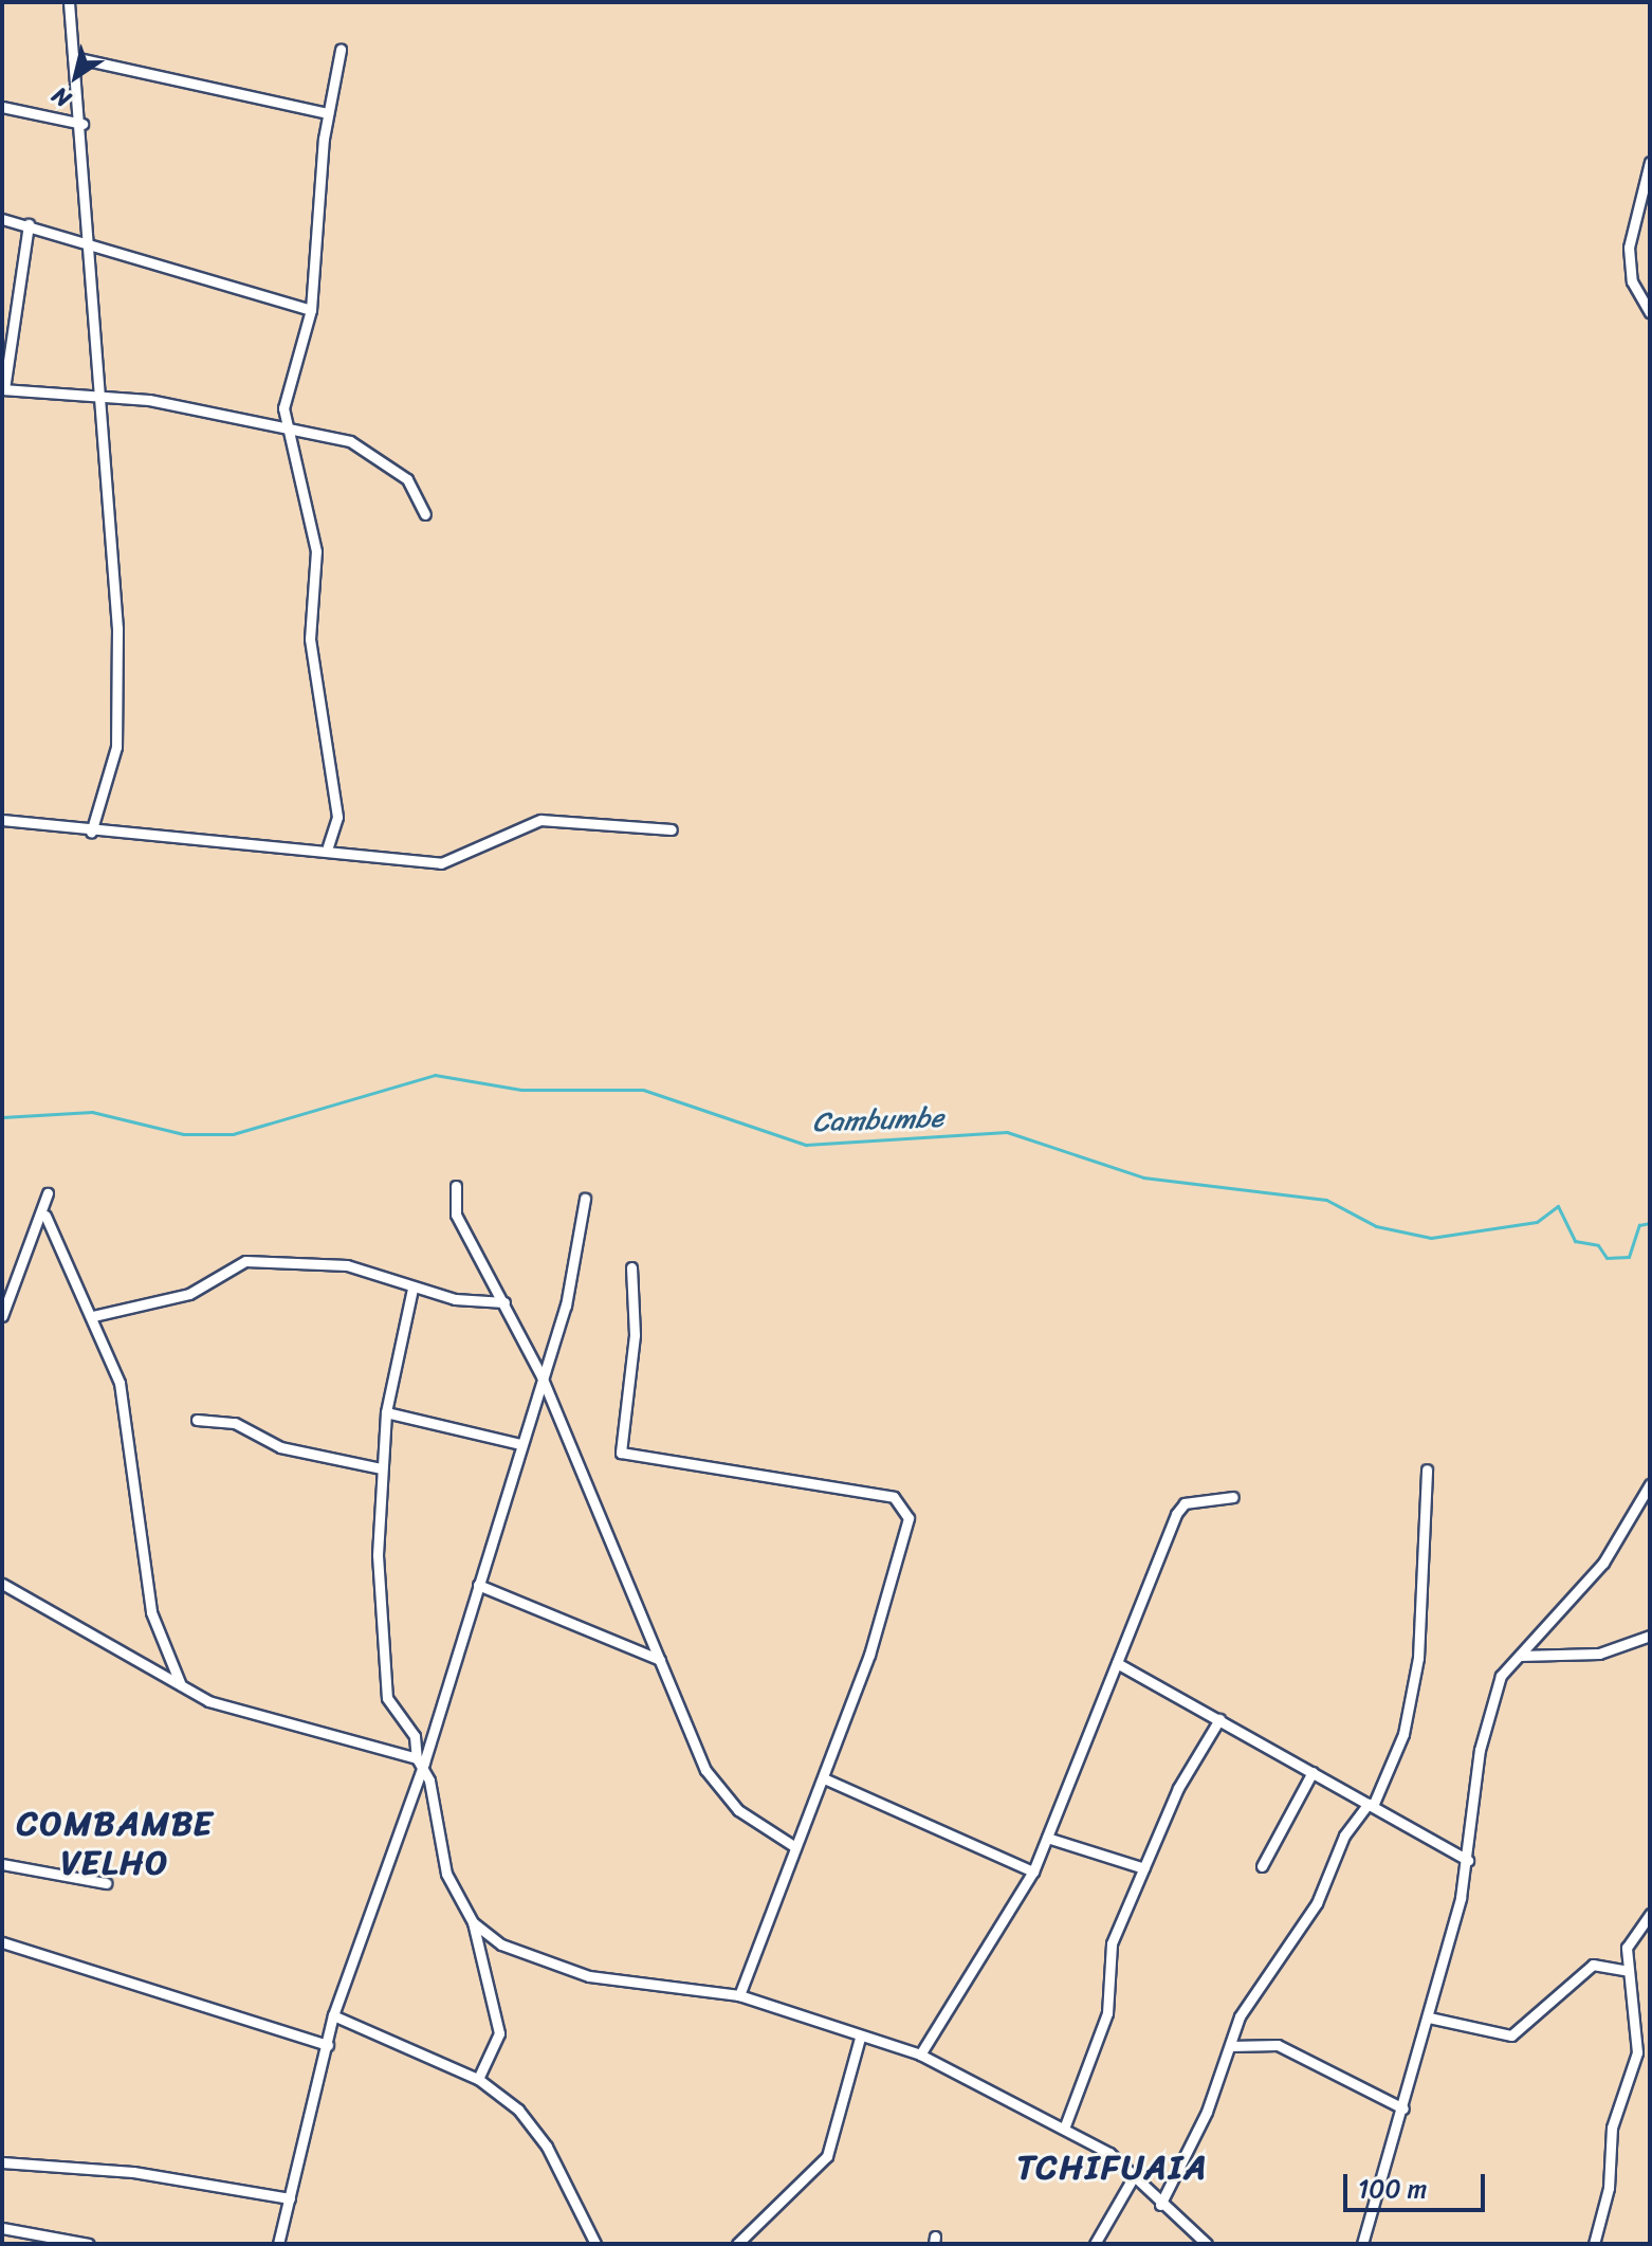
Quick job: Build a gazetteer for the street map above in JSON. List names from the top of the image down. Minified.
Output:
{"districts":["COMBAMBE VELHO","TCHIFUAIA"],"water":["Cambumbe"],"scale_bar":"100 m","north":"bottom left"}
